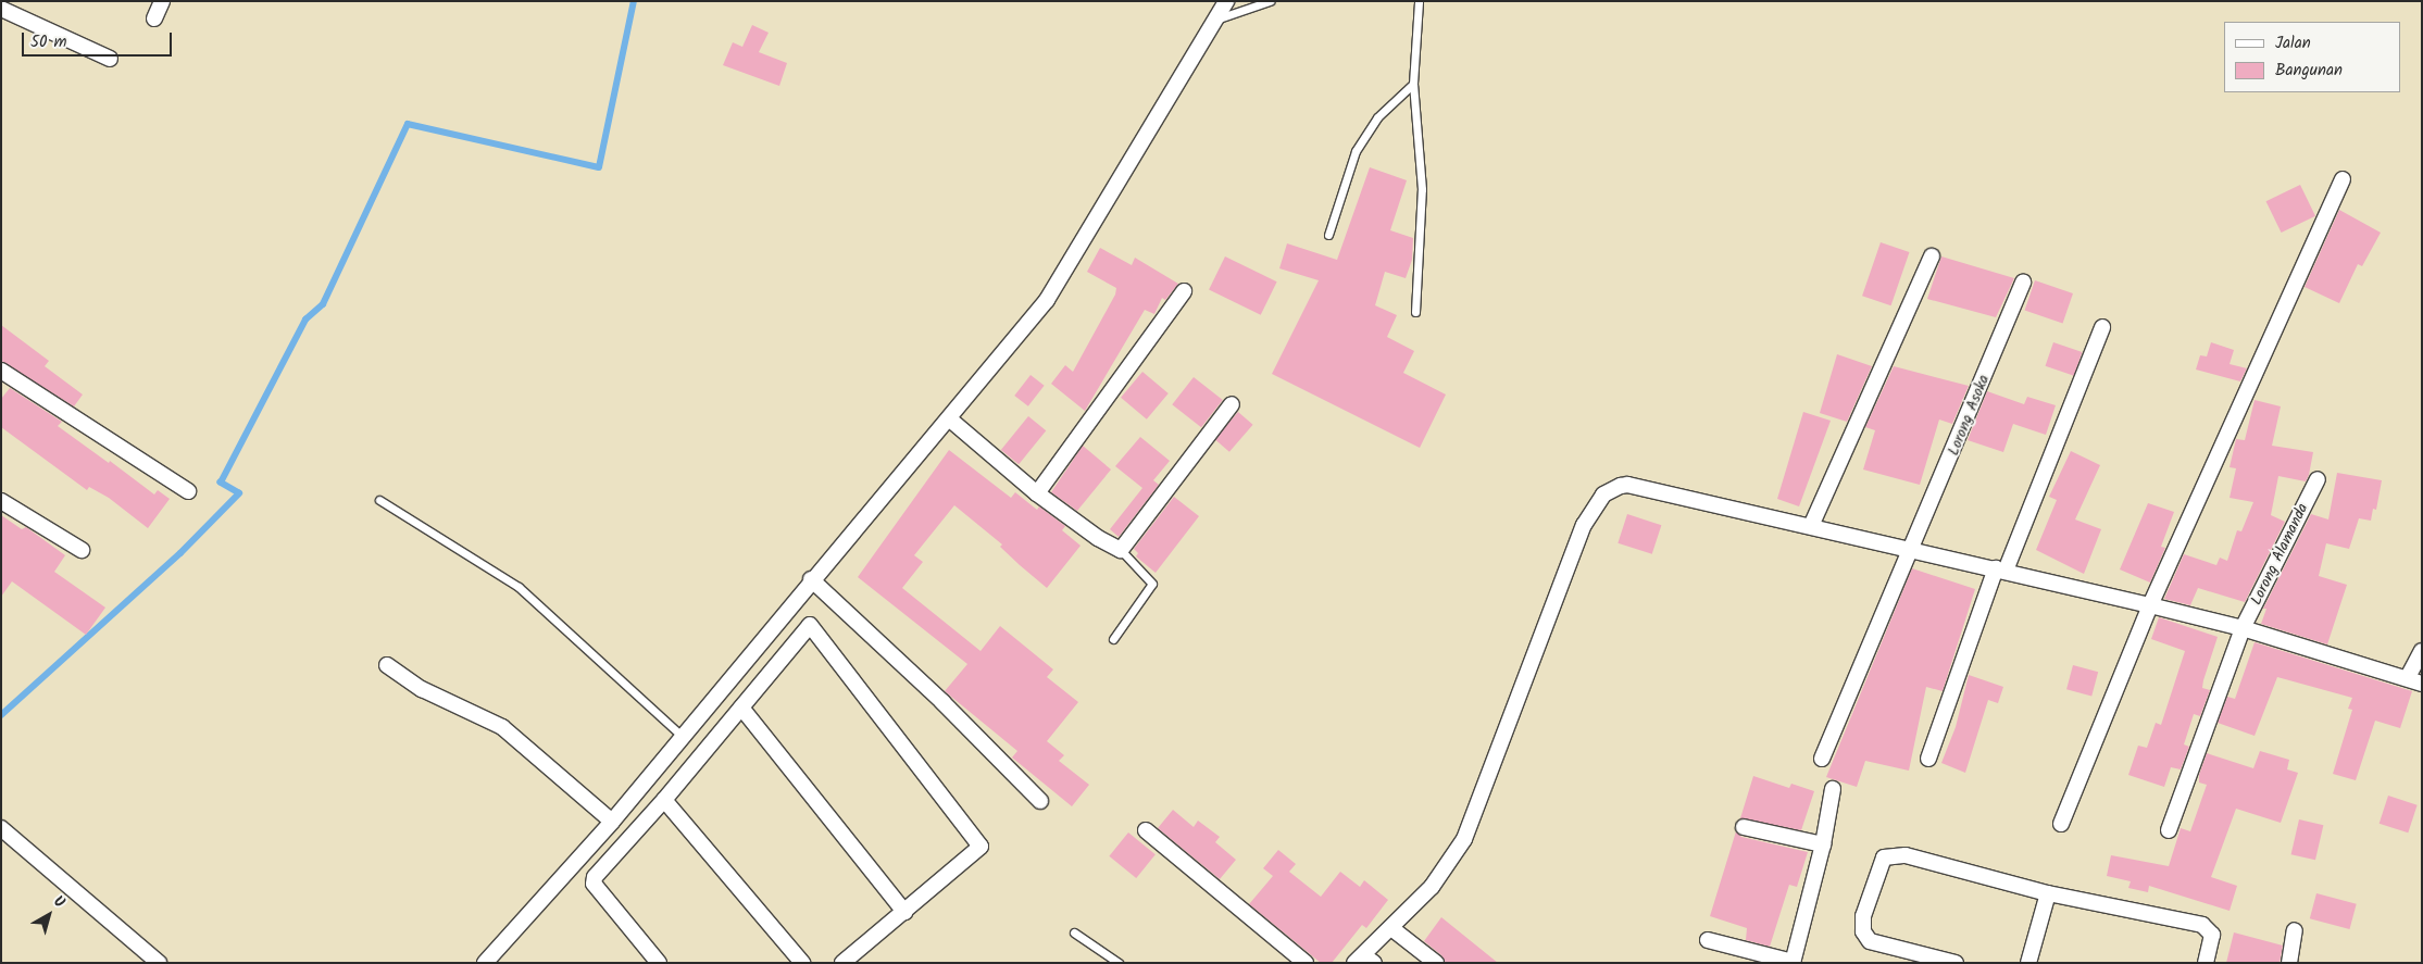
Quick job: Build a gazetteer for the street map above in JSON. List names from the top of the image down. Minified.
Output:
{"streets":{"street":["Lorong Asoka","Lorong Alamanda"]},"legend":["Jalan","Bangunan"],"scale_bar":"50 m","north":"top right"}
